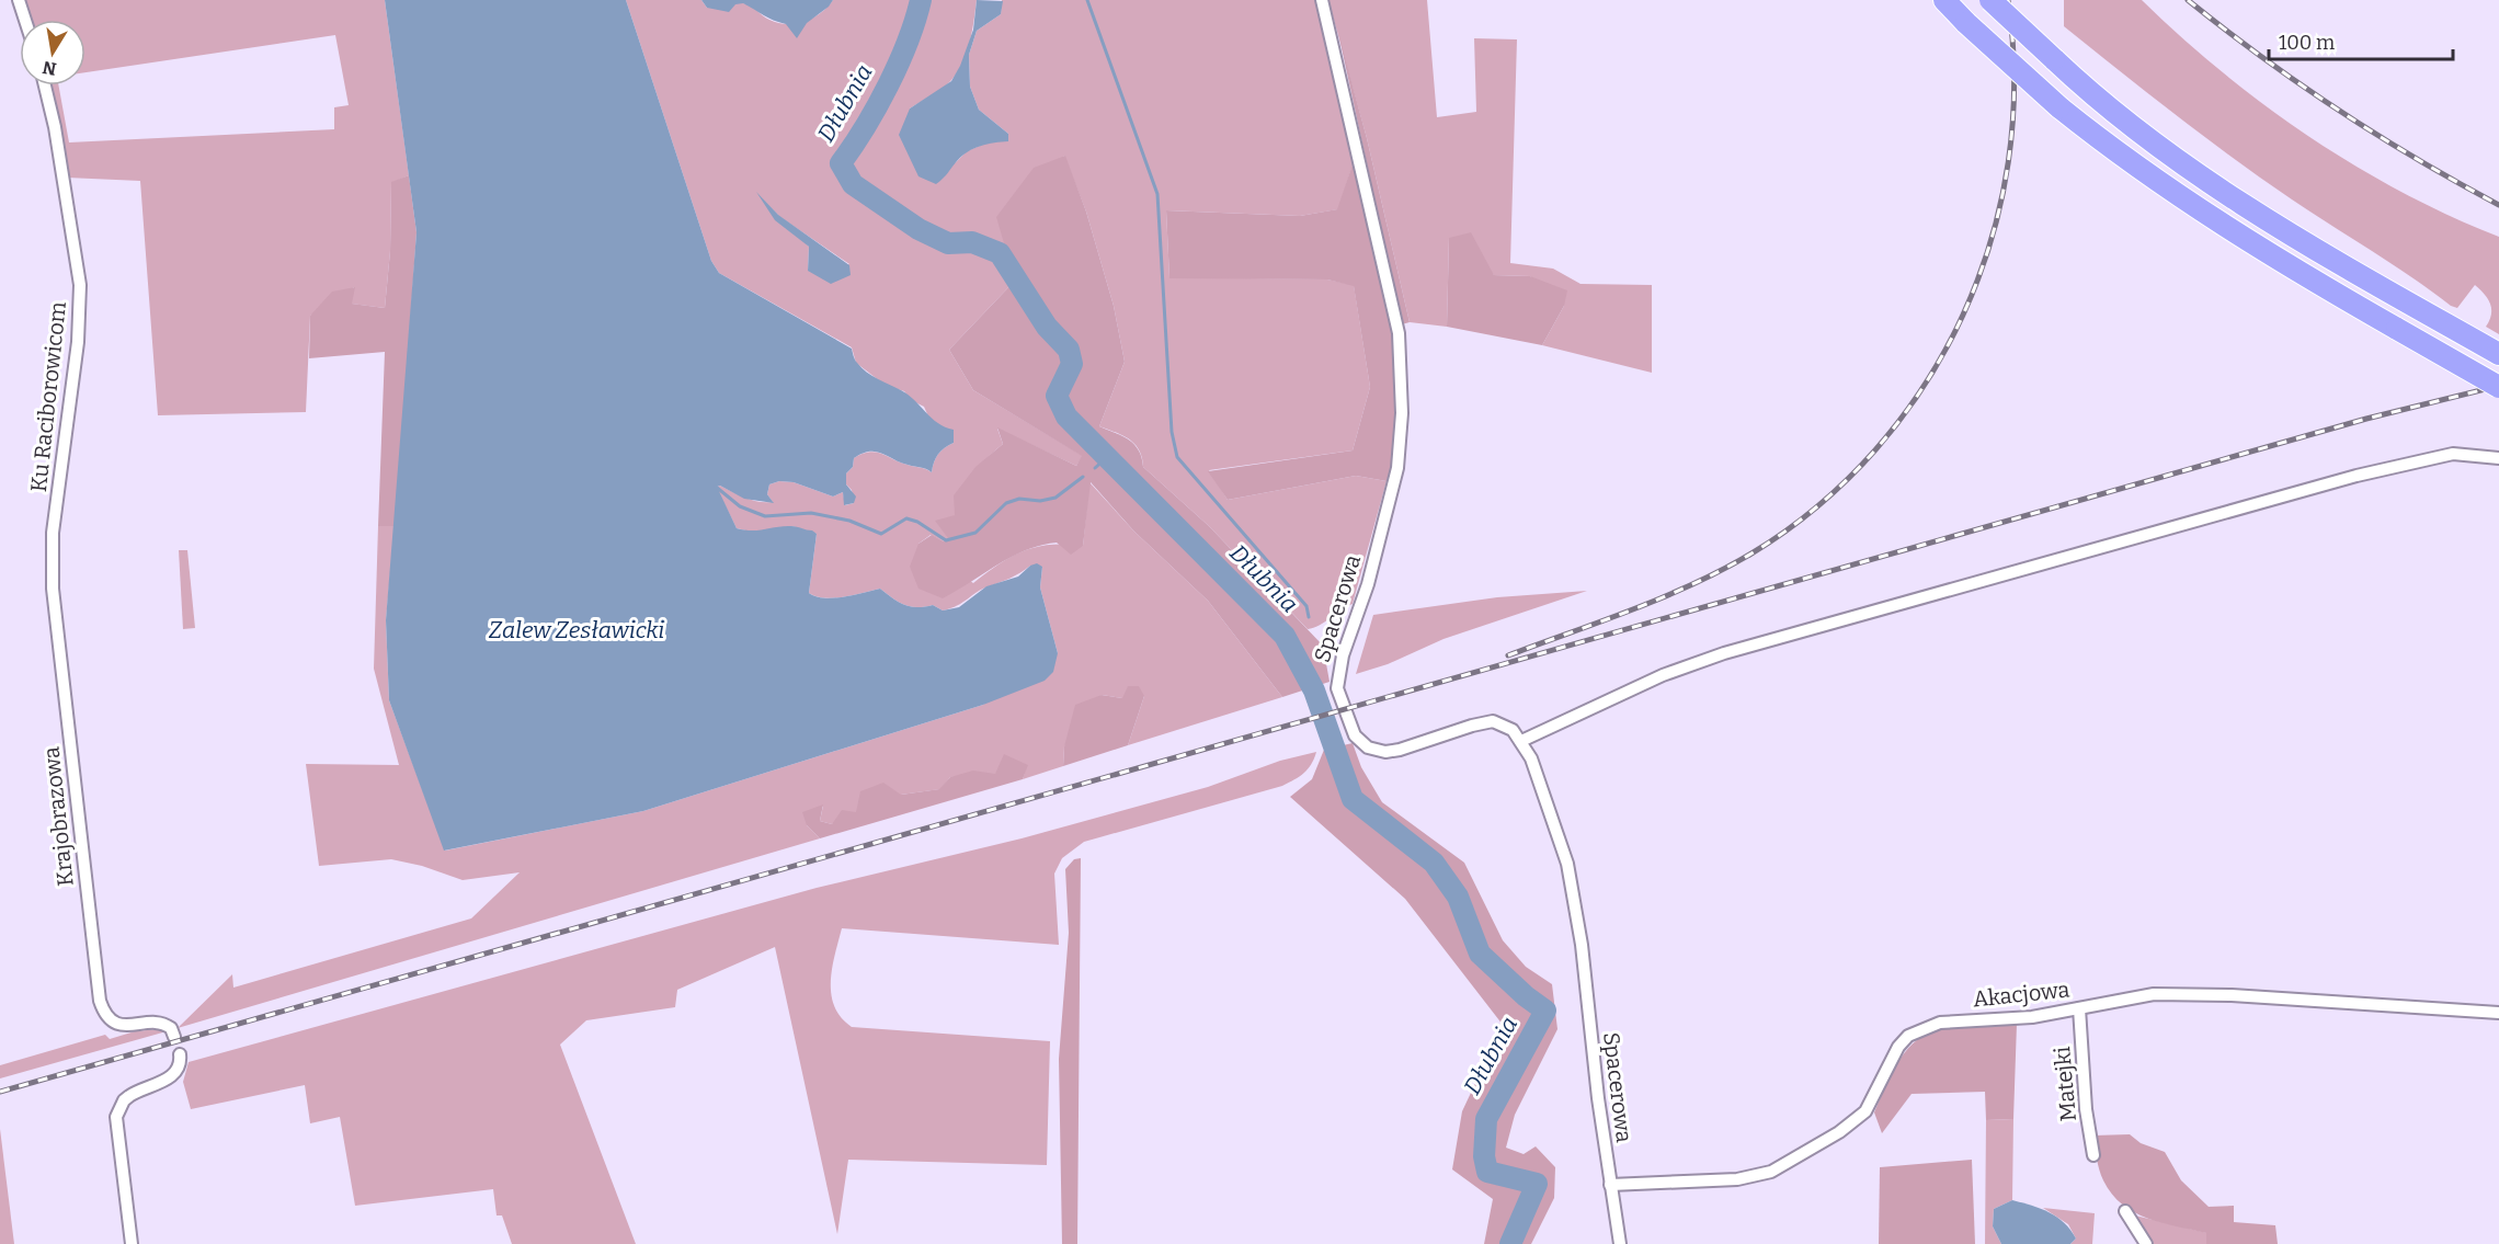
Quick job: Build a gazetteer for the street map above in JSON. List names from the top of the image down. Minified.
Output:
{"streets":{"street":["Ku Raciborowicom","Spacerowa","Krajobrazowa","Akacjowa","Matejki"]},"crossings":[["Ku Raciborowicom","Krajobrazowa"],["Spacerowa","Akacjowa"],["Akacjowa","Matejki"]],"water":["Dłubnia","Zalew Zesławicki"],"scale_bar":"100 m","north":"bottom"}
